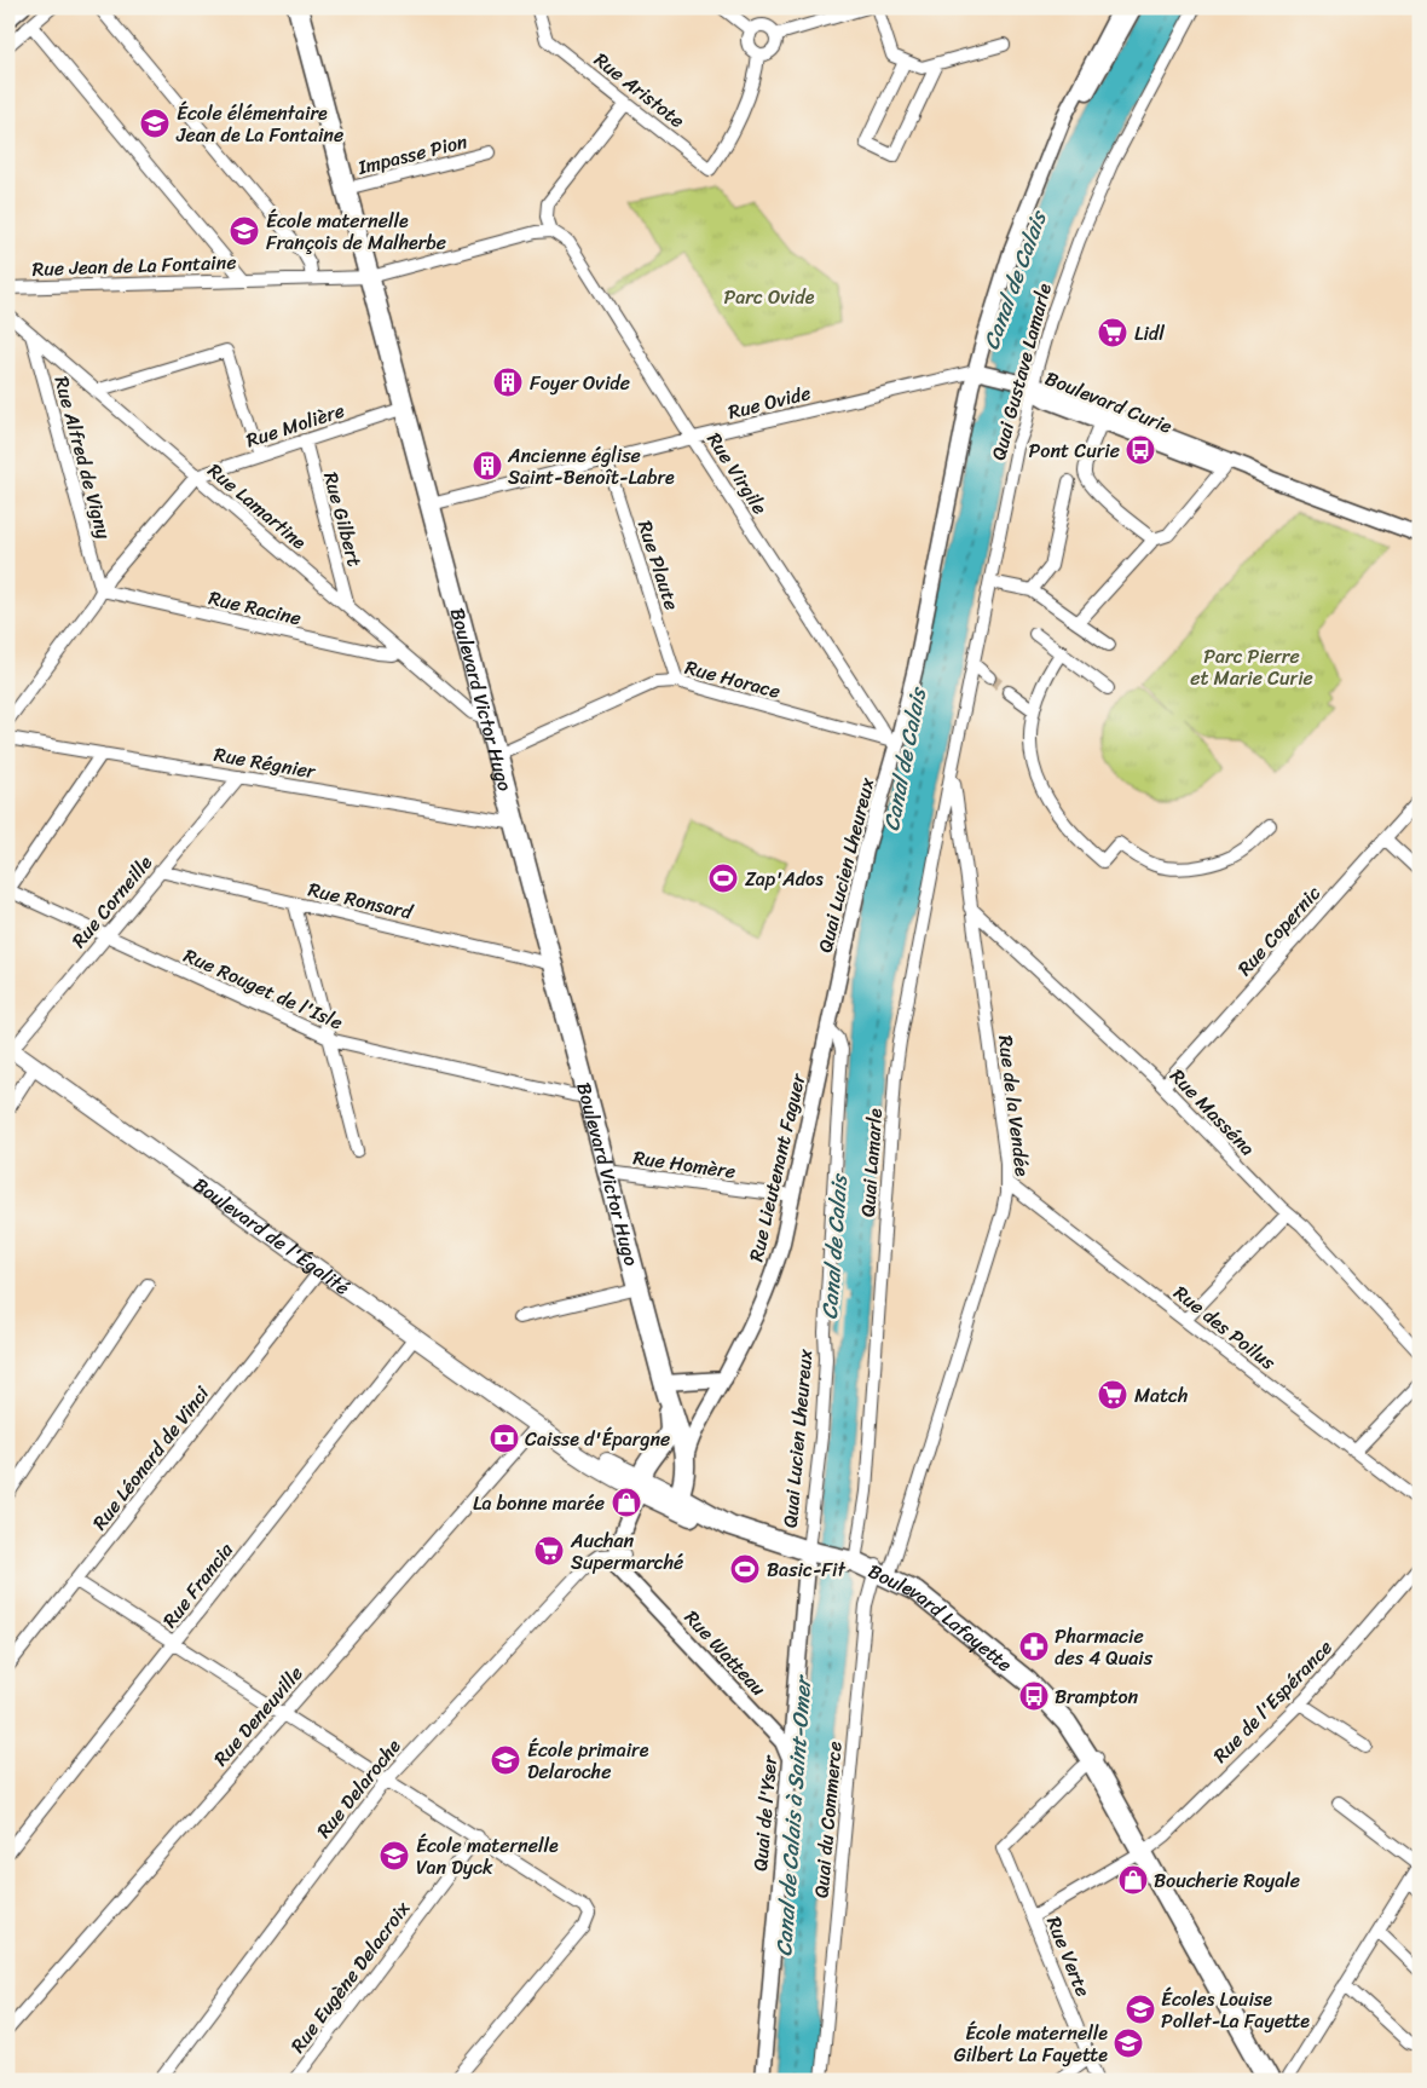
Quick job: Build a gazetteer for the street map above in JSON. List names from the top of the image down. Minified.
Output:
{"streets":{"main road":["Boulevard Victor Hugo","Boulevard de l'Égalité","Boulevard Lafayette"],"street":["Rue Aristote","Impasse Pion","Rue Jean de La Fontaine","Quai Gustave Lamarle","Rue Ovide","Boulevard Curie","Rue Molière","Rue Alfred de Vigny","Rue Virgile","Rue Lamartine","Rue Gilbert","Rue Plaute","Rue Racine","Rue Horace","Rue Régnier","Quai Lucien Lheureux","Rue Ronsard","Rue Corneille","Rue Copernic","Rue Rouget de l'Isle","Rue de la Vendée","Rue Masséna","Quai Lamarle","Rue Homère","Rue Lieutenant Faguer","Rue des Poilus","Rue Léonard de Vinci","Rue Francia","Rue Watteau","Rue de l'Espérance","Rue Deneuville","Rue Delaroche","Quai de l'Yser","Quai du Commerce","Rue Verte","Rue Eugène Delacroix"]},"crossings":[["Impasse Pion","Boulevard Victor Hugo"],["Rue Jean de La Fontaine","Rue Virgile"],["Rue Jean de La Fontaine","Boulevard Victor Hugo"],["Quai Gustave Lamarle","Boulevard Curie"],["Quai Gustave Lamarle","Rue de la Vendée"],["Quai Gustave Lamarle","Quai Lamarle"],["Rue Ovide","Boulevard Curie"],["Rue Ovide","Rue Virgile"],["Rue Ovide","Rue Plaute"],["Rue Ovide","Boulevard Victor Hugo"],["Rue Ovide","Quai Lucien Lheureux"],["Boulevard Curie","Quai Lucien Lheureux"],["Rue Molière","Rue Lamartine"],["Rue Molière","Rue Gilbert"],["Rue Molière","Boulevard Victor Hugo"],["Rue Alfred de Vigny","Rue Lamartine"],["Rue Alfred de Vigny","Rue Racine"],["Rue Virgile","Rue Horace"],["Rue Virgile","Quai Lucien Lheureux"],["Rue Lamartine","Rue Gilbert"],["Rue Lamartine","Rue Racine"],["Rue Lamartine","Boulevard Victor Hugo"],["Rue Plaute","Rue Horace"],["Rue Horace","Boulevard Victor Hugo"],["Rue Horace","Quai Lucien Lheureux"],["Boulevard Victor Hugo","Rue Régnier"],["Boulevard Victor Hugo","Rue Ronsard"],["Boulevard Victor Hugo","Rue Rouget de l'Isle"],["Boulevard Victor Hugo","Rue Homère"],["Boulevard Victor Hugo","Rue Lieutenant Faguer"],["Boulevard Victor Hugo","Boulevard de l'Égalité"],["Rue Régnier","Rue Corneille"],["Quai Lucien Lheureux","Rue Lieutenant Faguer"],["Quai Lucien Lheureux","Boulevard de l'Égalité"],["Quai Lucien Lheureux","Boulevard Lafayette"],["Quai Lucien Lheureux","Quai de l'Yser"],["Rue Ronsard","Rue Corneille"],["Rue Corneille","Rue Rouget de l'Isle"],["Rue Corneille","Boulevard de l'Égalité"],["Rue Copernic","Rue Masséna"],["Rue de la Vendée","Rue Masséna"],["Rue de la Vendée","Quai Lamarle"],["Rue de la Vendée","Rue des Poilus"],["Rue de la Vendée","Boulevard Lafayette"],["Rue de la Vendée","Quai du Commerce"],["Quai Lamarle","Boulevard Lafayette"],["Rue Homère","Rue Lieutenant Faguer"],["Boulevard de l'Égalité","Rue Léonard de Vinci"],["Boulevard de l'Égalité","Rue Francia"],["Boulevard de l'Égalité","Boulevard Lafayette"],["Boulevard de l'Égalité","Rue Deneuville"],["Boulevard de l'Égalité","Quai de l'Yser"],["Boulevard Lafayette","Rue de l'Espérance"],["Boulevard Lafayette","Quai de l'Yser"],["Boulevard Lafayette","Quai du Commerce"],["Boulevard Lafayette","Rue Verte"],["Rue Watteau","Rue Delaroche"],["Rue Watteau","Quai de l'Yser"],["Rue de l'Espérance","Rue Verte"]],"water":["Canal de Calais","Canal de Calais à Saint-Omer"],"parks":["Parc Ovide","Parc Pierre et Marie Curie"],"places":{"school or university":["École élémentaire Jean de La Fontaine","École maternelle François de Malherbe","École primaire Delaroche","École maternelle Van Dyck","Écoles Louise Pollet-La Fayette","École maternelle Gilbert La Fayette"],"supermarket":["Lidl","Match","Auchan Supermarché"],"building":["Foyer Ovide","Ancienne église Saint-Benoît-Labre"],"bus stop":["Pont Curie","Brampton"],"sports":["Zap'Ados","Basic-Fit"],"bank":["Caisse d'Épargne"],"shop":["La bonne marée","Boucherie Royale"],"pharmacy":["Pharmacie des 4 Quais"]}}
